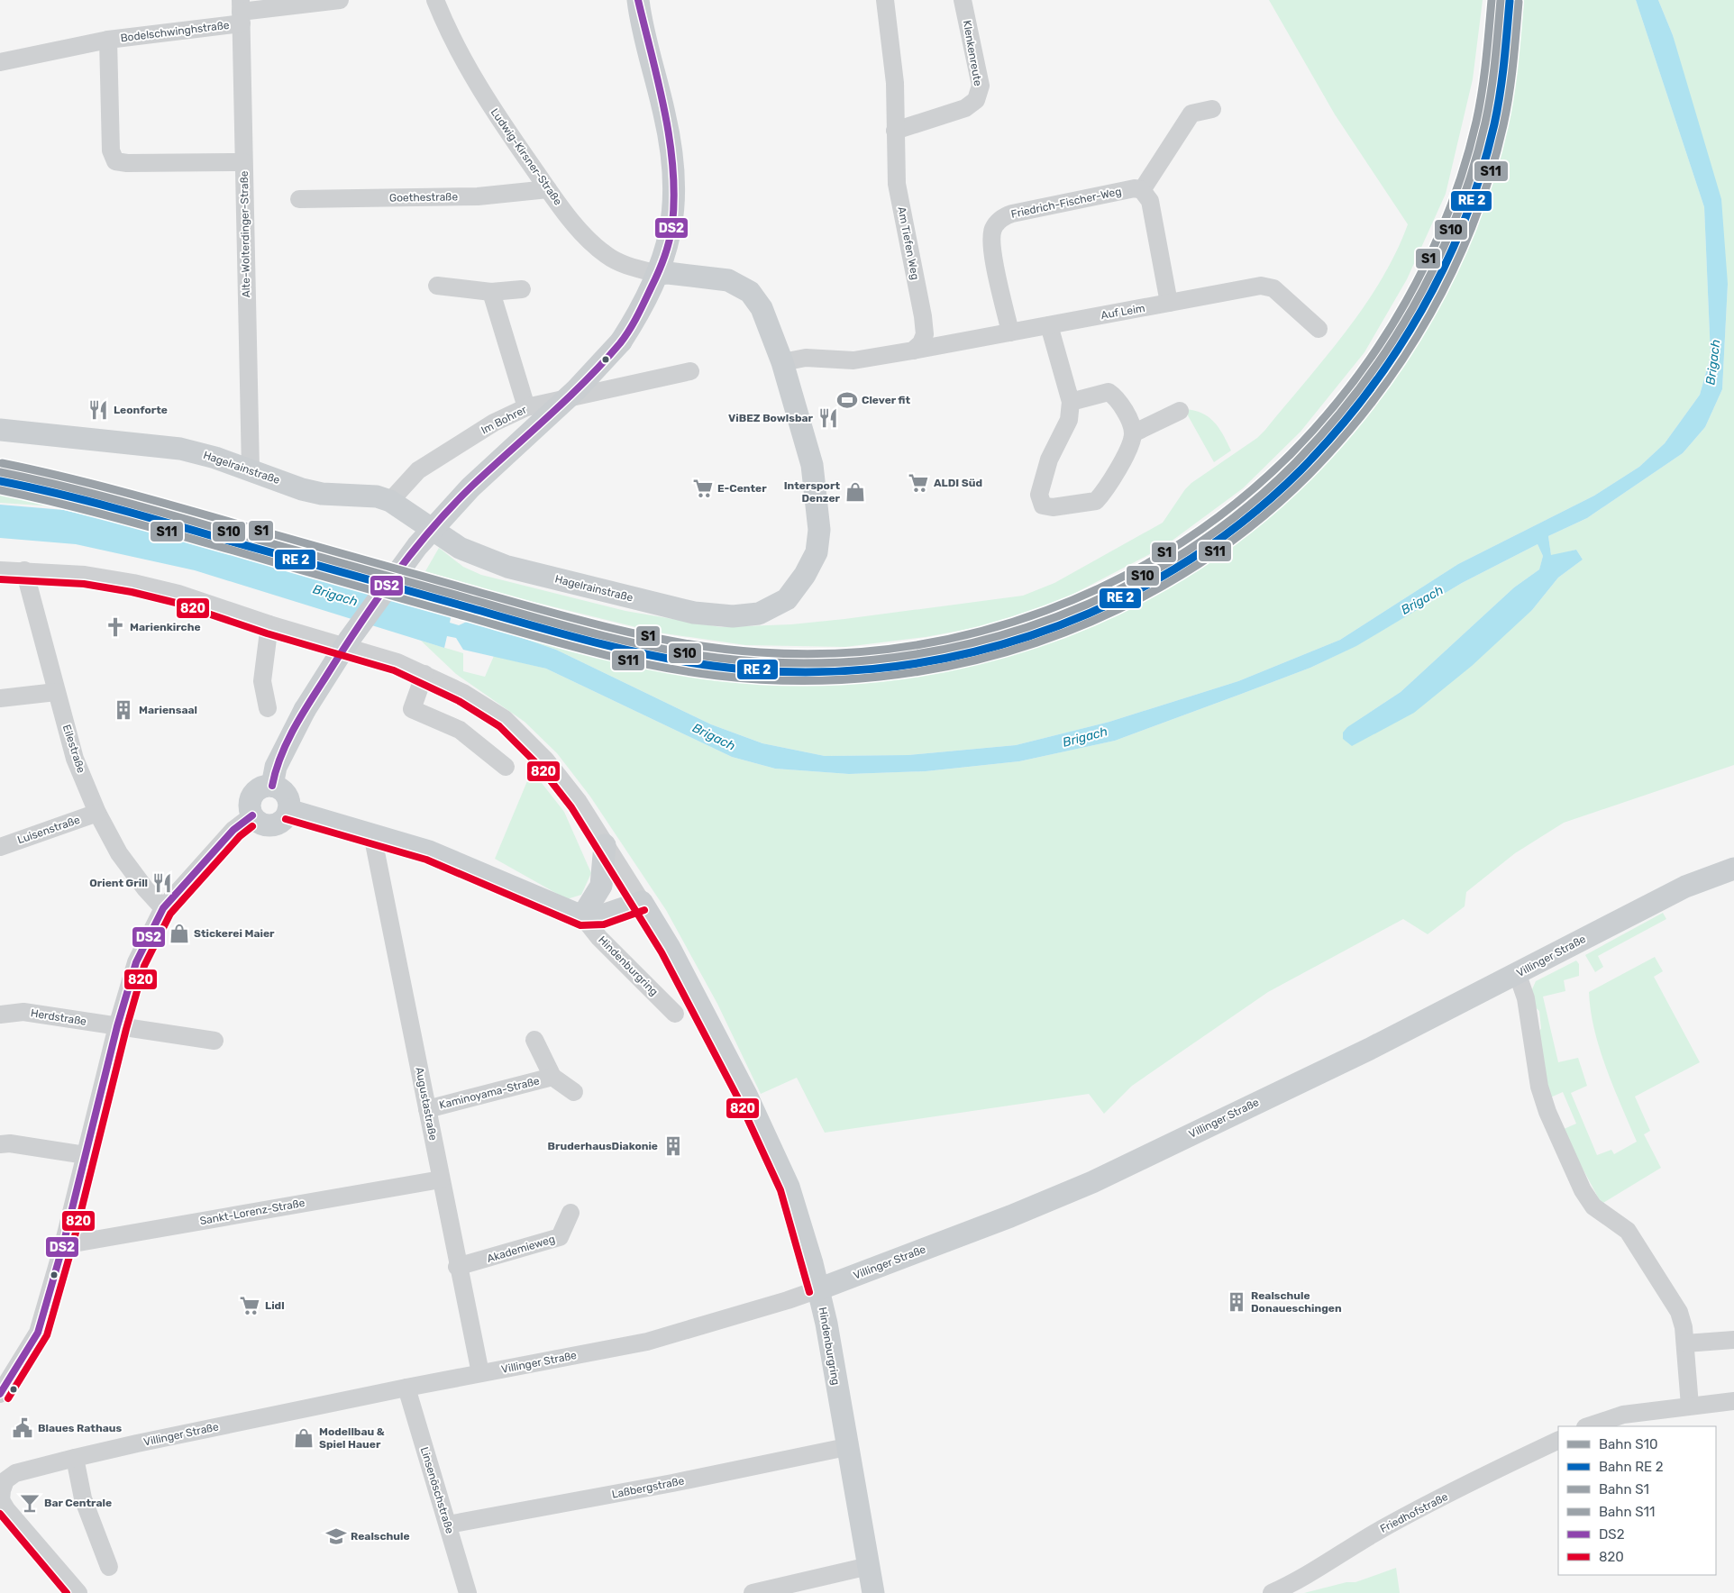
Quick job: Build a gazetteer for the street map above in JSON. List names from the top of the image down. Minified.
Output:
{"streets":{"main road":["Hagelrainstraße","Villinger Straße","Hindenburgring"],"street":["Bodelschwinghstraße","Klenkenreute","Ludwig-Kirsner-Straße","Goethestraße","Friedrich-Fischer-Weg","Alte-Wolterdinger-Straße","Am Tiefen Weg","Auf Leim","Im Bohrer","Eilestraße","Luisenstraße","Herdstraße","Kaminoyama-Straße","Augustastraße","Sankt-Lorenz-Straße","Akademieweg","Laßbergstraße","Linsenöschstraße","Friedhofstraße"]},"crossings":[["Bodelschwinghstraße","Alte-Wolterdinger-Straße"],["Klenkenreute","Am Tiefen Weg"],["Ludwig-Kirsner-Straße","Goethestraße"],["Ludwig-Kirsner-Straße","Hagelrainstraße"],["Friedrich-Fischer-Weg","Auf Leim"],["Alte-Wolterdinger-Straße","Hagelrainstraße"],["Am Tiefen Weg","Auf Leim"],["Im Bohrer","Hagelrainstraße"],["Eilestraße","Luisenstraße"],["Villinger Straße","Hindenburgring"],["Villinger Straße","Augustastraße"],["Villinger Straße","Linsenöschstraße"],["Hindenburgring","Augustastraße"],["Hindenburgring","Laßbergstraße"],["Kaminoyama-Straße","Augustastraße"],["Augustastraße","Sankt-Lorenz-Straße"],["Augustastraße","Akademieweg"],["Laßbergstraße","Linsenöschstraße"]],"water":["Brigach"],"places":{"sports":["Clever fit"],"restaurant":["Leonforte","ViBEZ Bowlsbar","Orient Grill"],"supermarket":["ALDI Süd","E-Center","Lidl"],"shop":["Intersport Denzer","Stickerei Maier","Modellbau & Spiel Hauer"],"church":["Marienkirche"],"building":["Mariensaal","BruderhausDiakonie","Realschule Donaueschingen"],"public building":["Blaues Rathaus"],"bar":["Bar Centrale"],"school or university":["Realschule"]},"lines":["rail line S10","rail line S1","transit line DS2","rail line S11","transit line 820"],"legend":["Bahn S10","Bahn RE 2","Bahn S1","Bahn S11","DS2","820"]}
